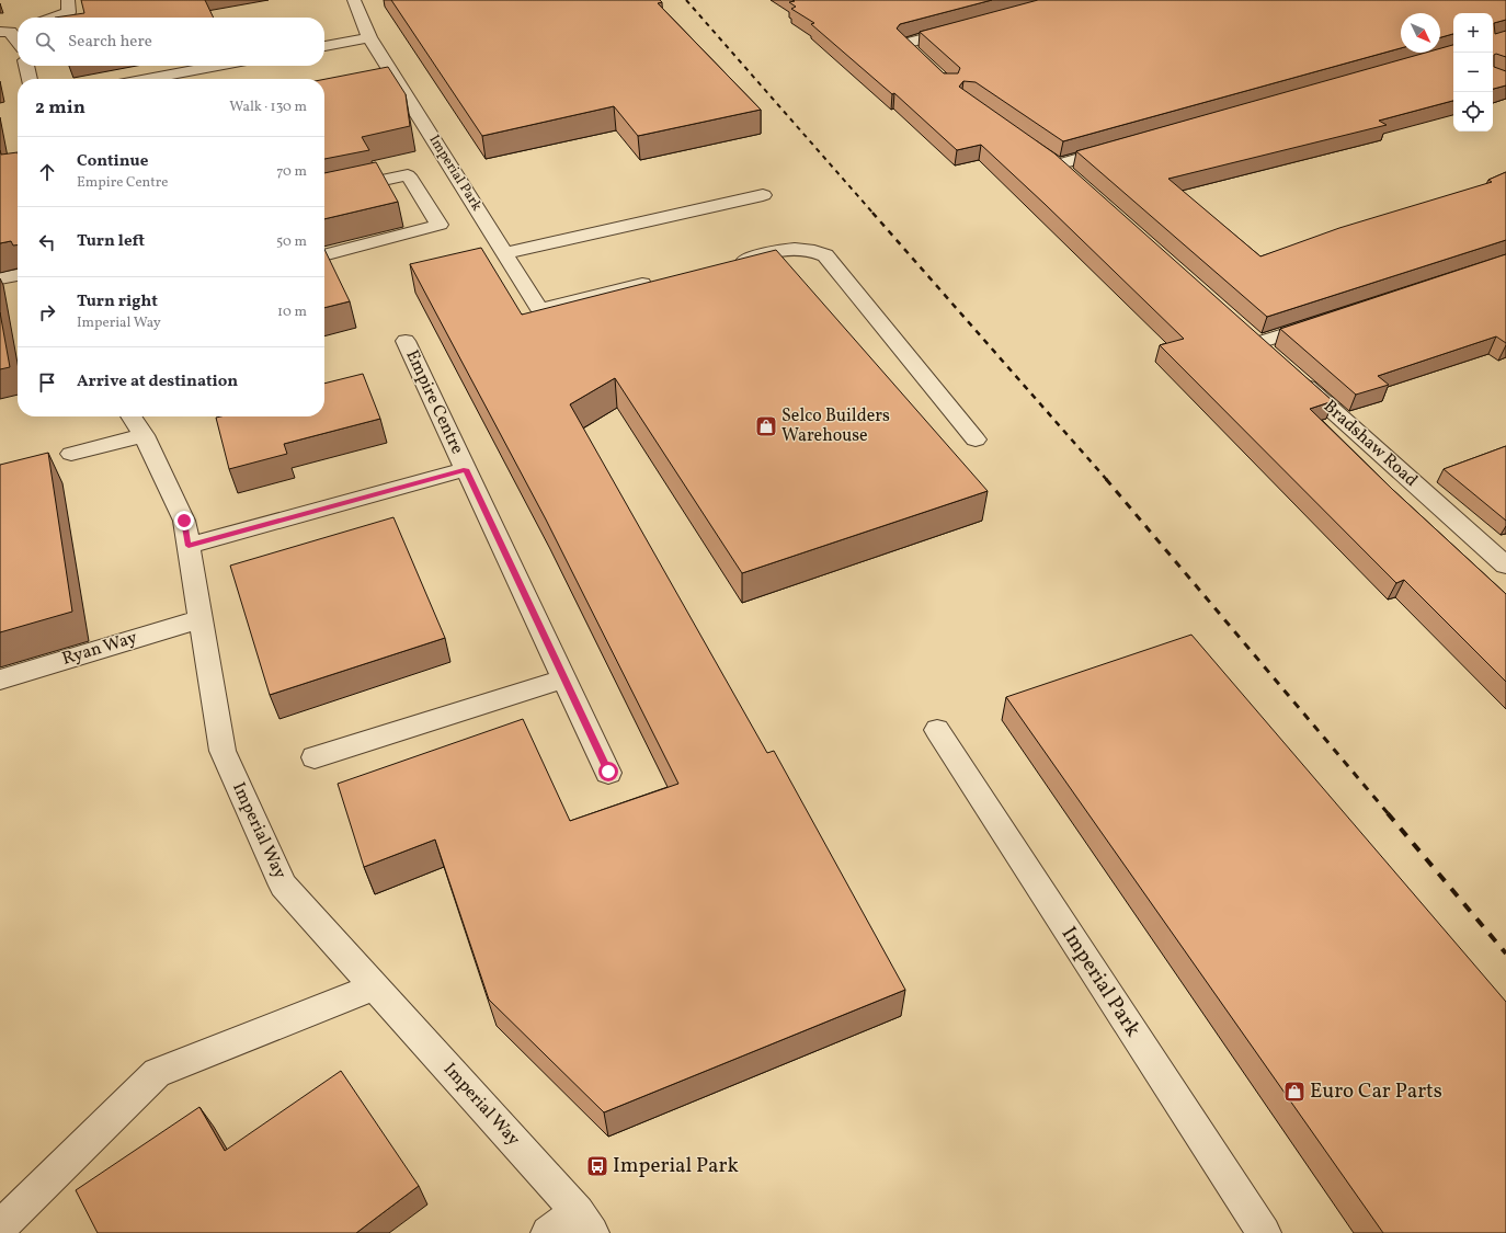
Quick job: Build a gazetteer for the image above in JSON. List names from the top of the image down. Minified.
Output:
{"streets":{"street":["Imperial Park","Empire Centre","Bradshaw Road","Ryan Way","Imperial Way"]},"crossings":[["Ryan Way","Imperial Way"]],"places":{"shop":["Selco Builders Warehouse","Euro Car Parts"],"bus stop":["Imperial Park"]},"north":"bottom right","page":{"map_buttons":["+","−"],"search":"Search here","heading":["2 min","Walk · 130 m"],"list":[["Continue","Empire Centre","70 m"],["Turn left","50 m"],["Turn right","Imperial Way","10 m"],"Arrive at destination"]}}
